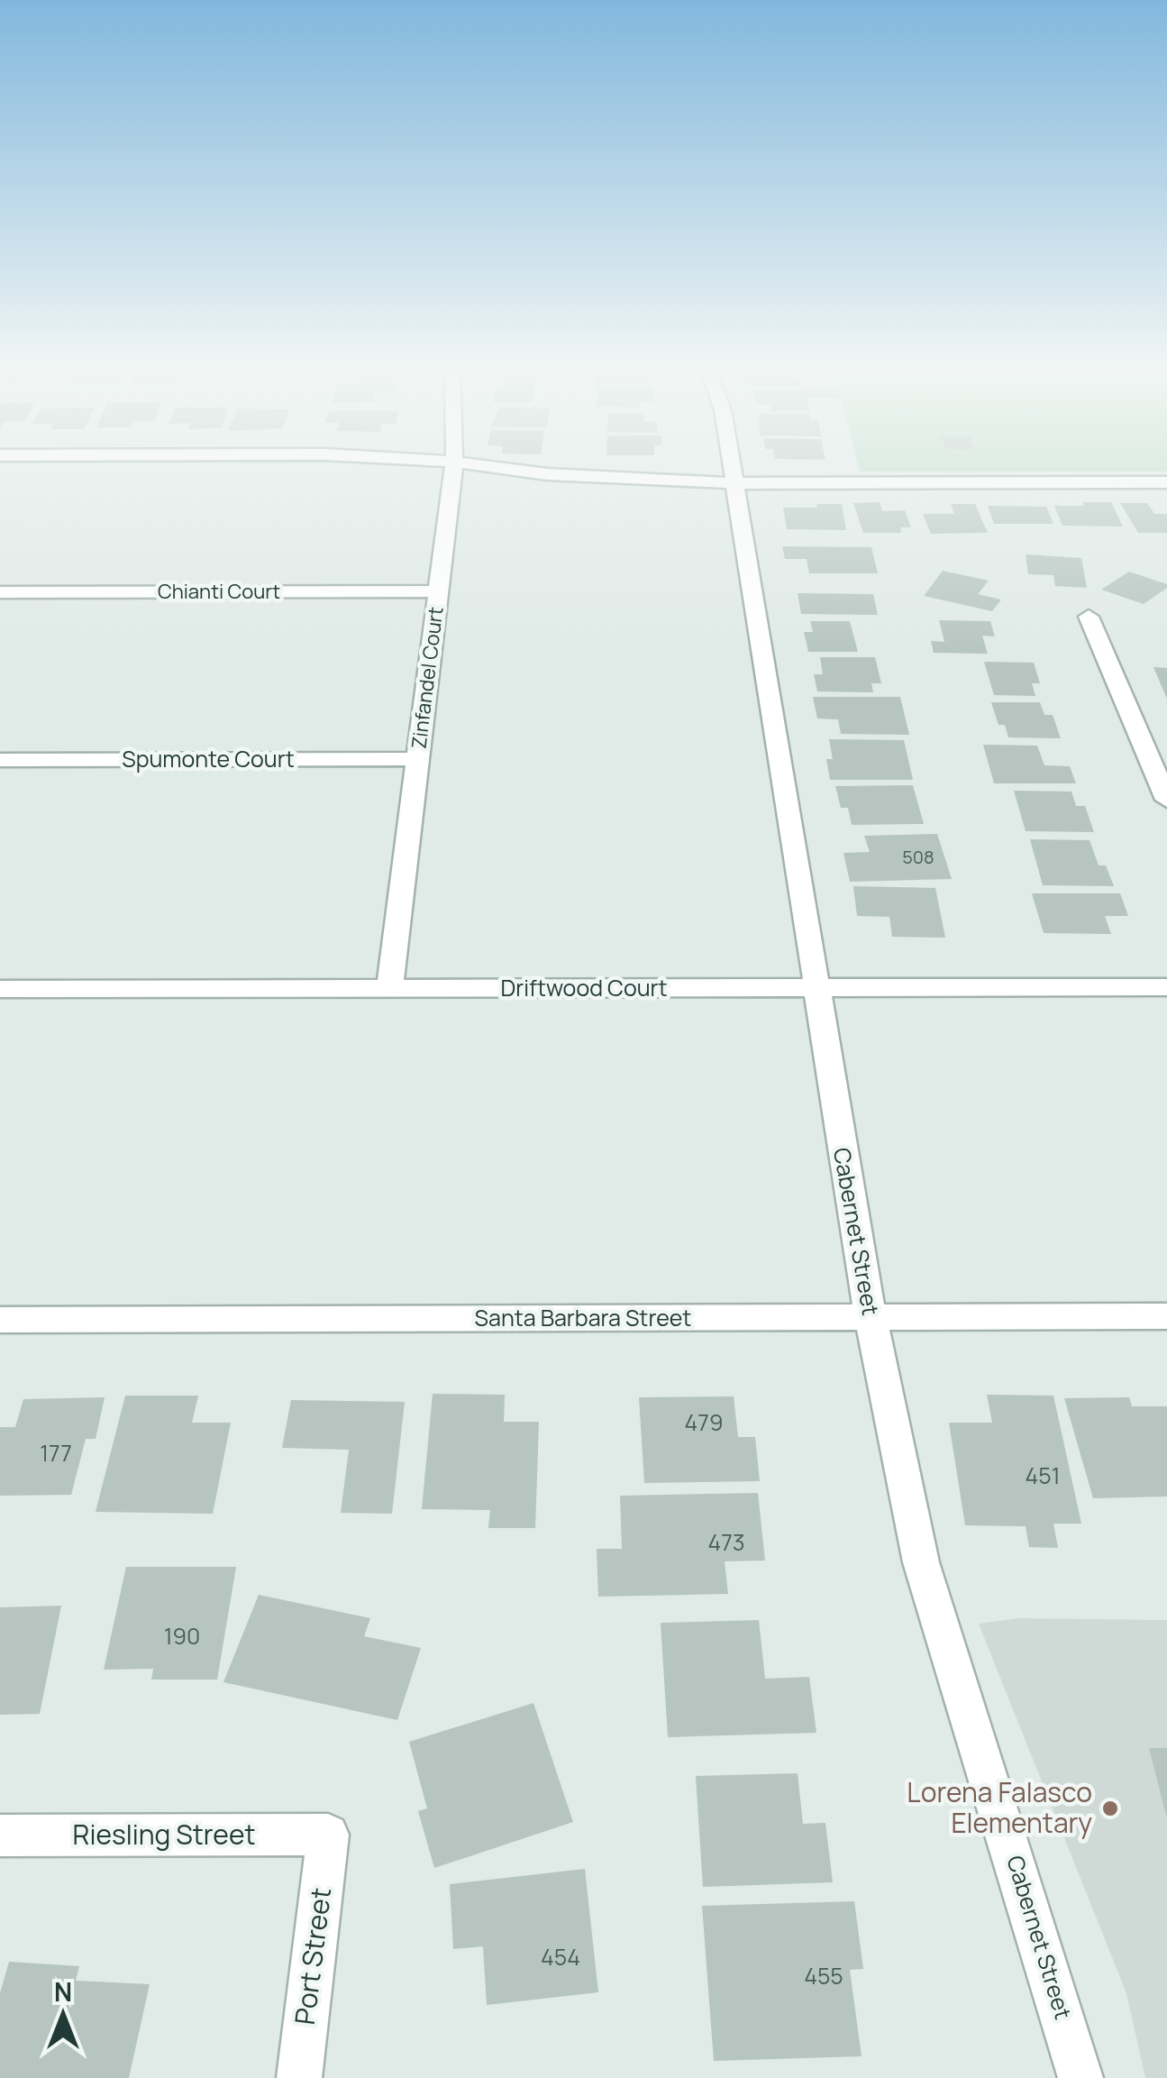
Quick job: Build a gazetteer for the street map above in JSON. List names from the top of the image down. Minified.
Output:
{"streets":{"street":["Chianti Court","Zinfandel Court","Spumonte Court","Driftwood Court","Cabernet Street","Santa Barbara Street","Riesling Street","Port Street"]},"crossings":[["Chianti Court","Zinfandel Court"],["Zinfandel Court","Spumonte Court"],["Zinfandel Court","Driftwood Court"],["Driftwood Court","Cabernet Street"],["Cabernet Street","Santa Barbara Street"],["Riesling Street","Port Street"]],"places":["Lorena Falasco Elementary"],"house_numbers":["508","479","177","451","473","190","454","455"],"north":"top"}
